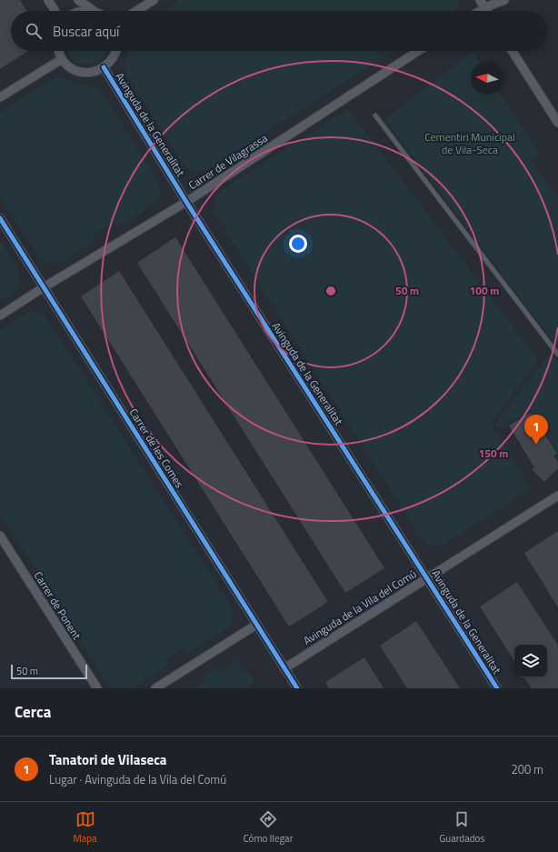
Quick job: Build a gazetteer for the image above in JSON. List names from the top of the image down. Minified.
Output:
{"streets":{"street":["Avinguda de la Generalitat","Carrer de Vilagrassa","Carrer de les Comes","Carrer de Ponent","Avinguda de la Vila del Comú"]},"crossings":[["Avinguda de la Generalitat","Carrer de Vilagrassa"],["Avinguda de la Generalitat","Avinguda de la Vila del Comú"],["Carrer de Vilagrassa","Carrer de les Comes"],["Carrer de les Comes","Avinguda de la Vila del Comú"]],"parks":["Cementiri Municipal de Vila-Seca"],"scale_bar":"50 m","north":"left","page":{"search":"Buscar aquí","pins":"1","scale":"50 m","heading":"Cerca","list":[{"mark":"1","name":"Tanatori de Vilaseca","note":"Lugar · Avinguda de la Vila del Comú","value":"200 m"}],"nav":["Mapa","Cómo llegar","Guardados"]},"rings":["50 m","100 m","150 m"]}
